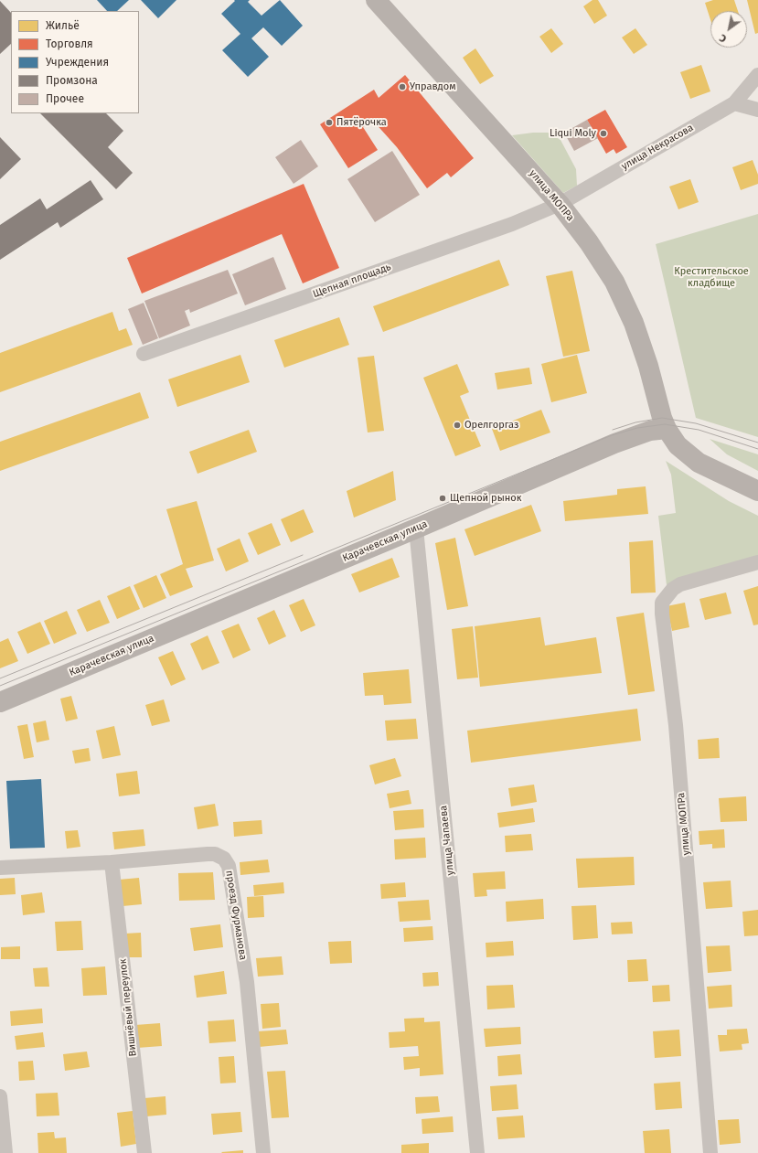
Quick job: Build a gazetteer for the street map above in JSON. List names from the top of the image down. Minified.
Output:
{"streets":{"street":["улица Некрасова","улица МОПРа","Щепная площадь","Карачевская улица","улица Чапаева","проезд Фурманова","Вишнёвый переулок"]},"crossings":[["улица Некрасова","улица МОПРа"],["улица Некрасова","Щепная площадь"],["улица МОПРа","Щепная площадь"],["улица МОПРа","Карачевская улица"],["Карачевская улица","улица Чапаева"],["проезд Фурманова","Вишнёвый переулок"]],"parks":["Крестительское кладбище"],"places":["Управдом","Пятёрочка","Liqui Moly","Орелгоргаз","Щепной рынок"],"legend":["Жильё","Торговля","Учреждения","Промзона","Прочее"],"north":"bottom left"}
